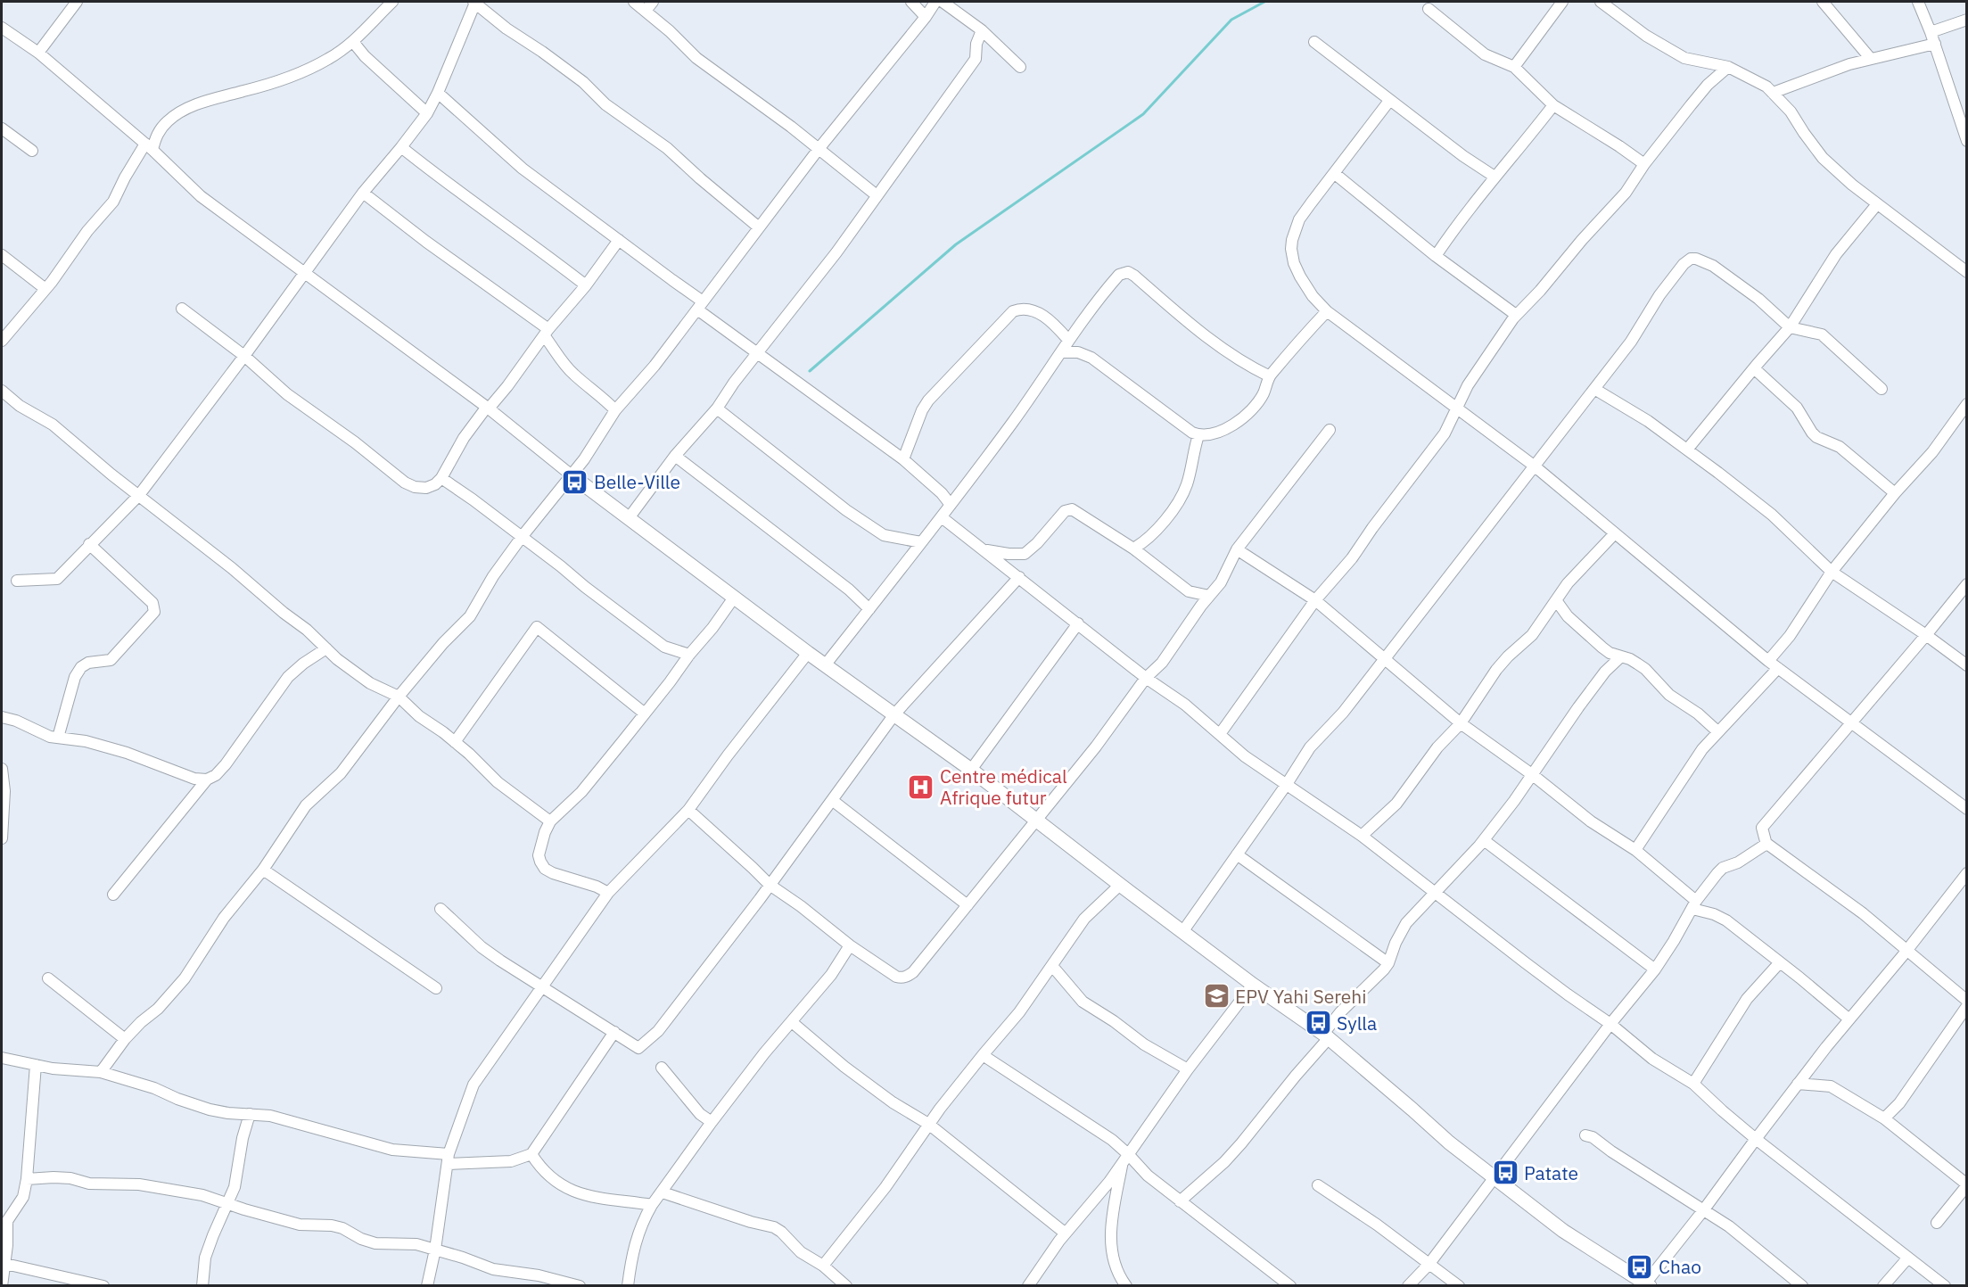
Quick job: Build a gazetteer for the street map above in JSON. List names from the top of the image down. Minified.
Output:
{"places":{"bus stop":["Belle-Ville","Sylla","Patate","Chao"],"hospital":["Centre médical Afrique futur"],"school or university":["EPV Yahi Serehi"]}}
